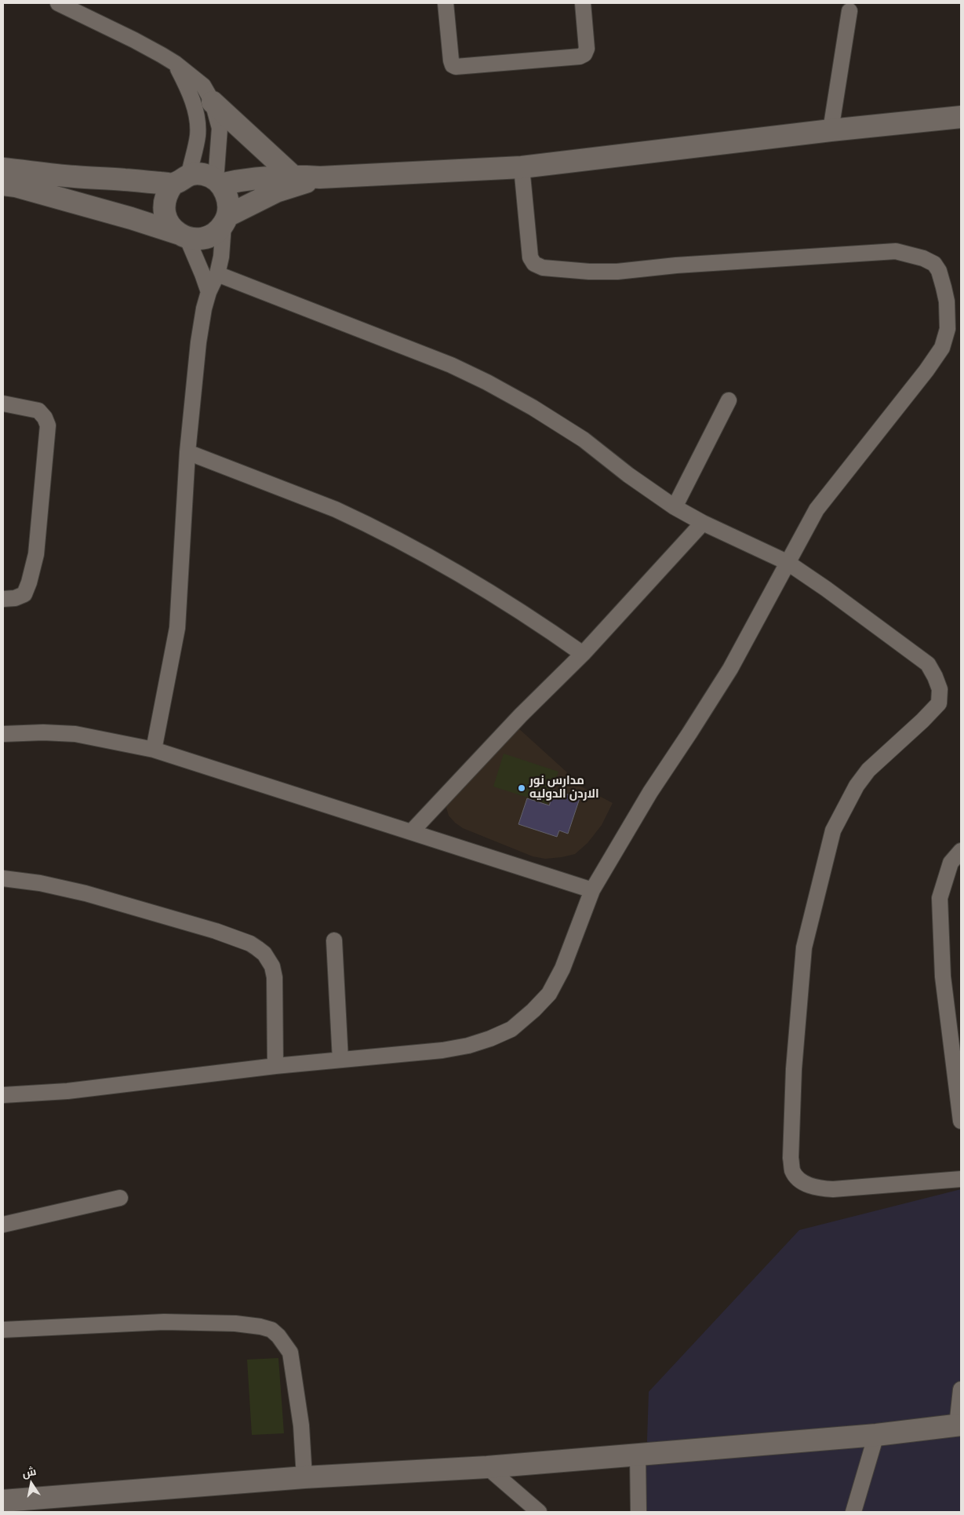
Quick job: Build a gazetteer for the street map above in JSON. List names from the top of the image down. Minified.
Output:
{"places":["مدارس نور الاردن الدوليه"],"north":"top"}
